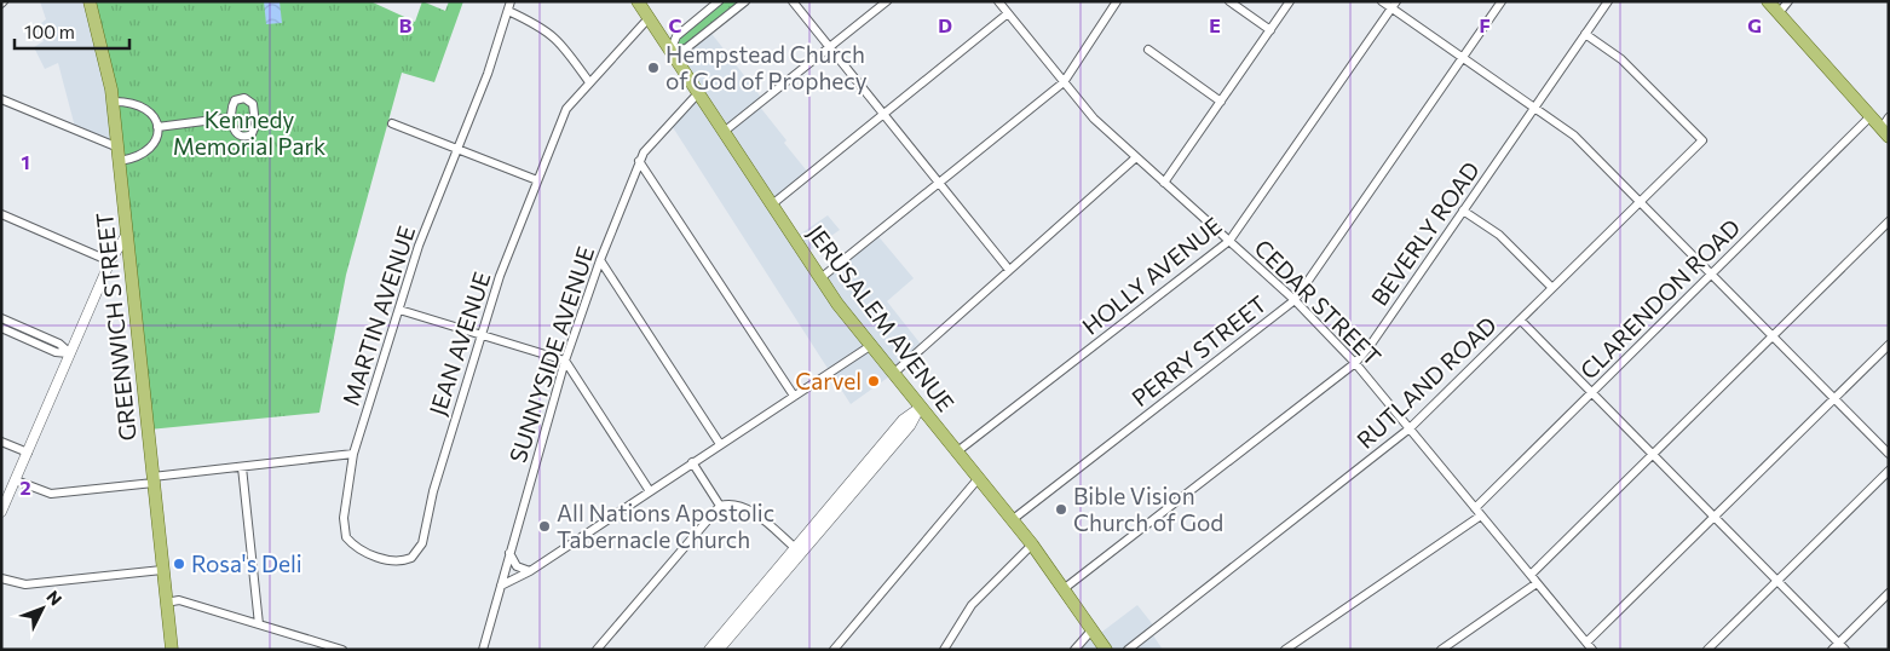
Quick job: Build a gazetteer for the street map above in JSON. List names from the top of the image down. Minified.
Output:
{"streets":{"main road":["JERUSALEM AVENUE","GREENWICH STREET"],"street":["BEVERLY ROAD","HOLLY AVENUE","CLARENDON ROAD","CEDAR STREET","MARTIN AVENUE","JEAN AVENUE","PERRY STREET","SUNNYSIDE AVENUE","RUTLAND ROAD"]},"crossings":[["BEVERLY ROAD","CEDAR STREET"],["BEVERLY ROAD","JERUSALEM AVENUE"],["BEVERLY ROAD","RUTLAND ROAD"],["HOLLY AVENUE","CEDAR STREET"],["HOLLY AVENUE","JERUSALEM AVENUE"],["CLARENDON ROAD","CEDAR STREET"],["CEDAR STREET","PERRY STREET"],["CEDAR STREET","RUTLAND ROAD"],["MARTIN AVENUE","JEAN AVENUE"],["JERUSALEM AVENUE","JEAN AVENUE"],["JERUSALEM AVENUE","PERRY STREET"],["JERUSALEM AVENUE","SUNNYSIDE AVENUE"]],"parks":["Kennedy Memorial Park"],"places":["Hempstead Church of God of Prophecy","Carvel","Bible Vision Church of God","All Nations Apostolic Tabernacle Church","Rosa's Deli"],"scale_bar":"100 m","north":"top right","grid":{"columns":["B","C","D","E","F","G"],"rows":["1","2"]}}
